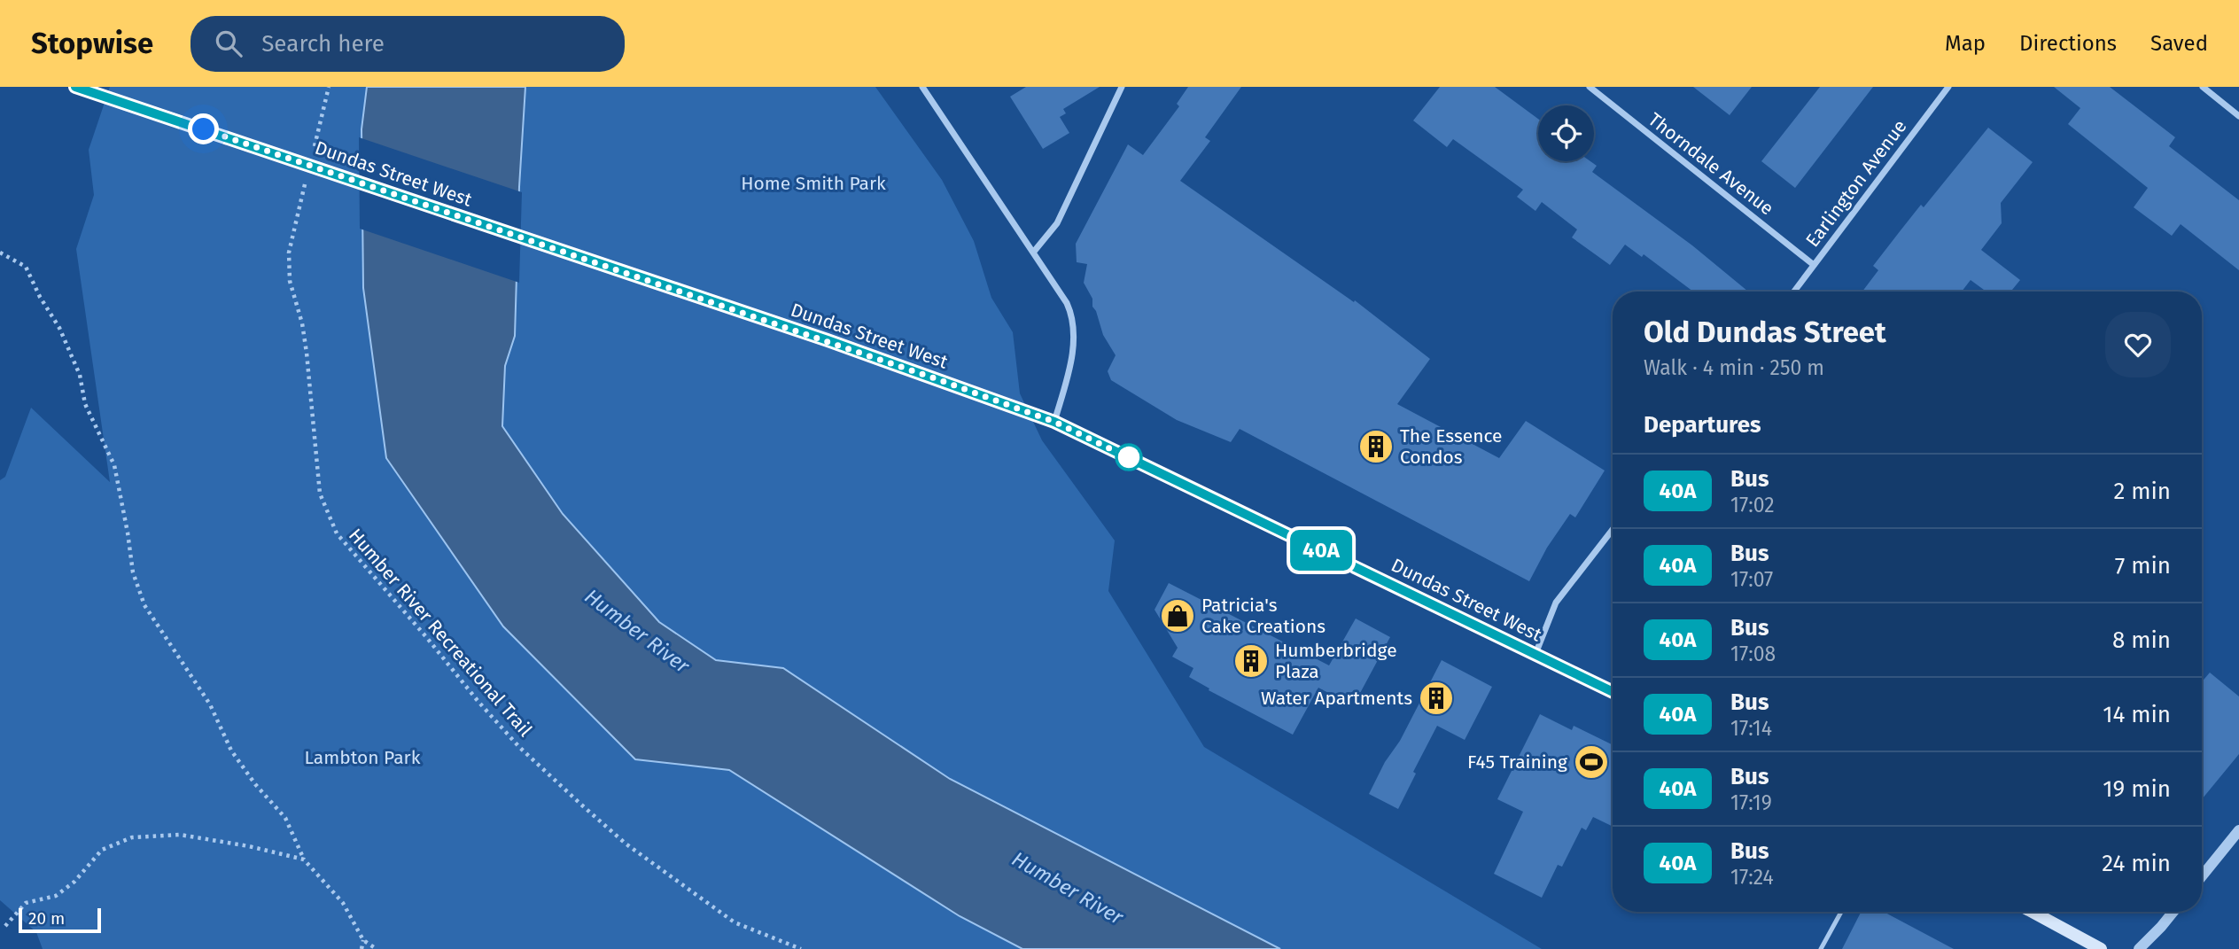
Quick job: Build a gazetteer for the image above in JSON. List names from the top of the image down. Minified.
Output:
{"streets":{"main road":["Dundas Street West"],"street":["Thorndale Avenue","Earlington Avenue"],"path":["Humber River Recreational Trail"]},"crossings":[["Thorndale Avenue","Earlington Avenue"]],"water":["Humber River"],"parks":["Home Smith Park","Lambton Park"],"places":{"building":["The Essence Condos","Humberbridge Plaza","Water Apartments"],"shop":["Patricia's Cake Creations"],"sports":["F45 Training"]},"lines":["bus line 40A"],"scale_bar":"20 m","page":{"header":"Stopwise","search":"Search here","nav":["Map","Directions","Saved"],"on_map":"40A","heading":[["Old Dundas Street","Walk · 4 min · 250 m"],"Departures"],"list":[{"mark":"40A","name":"Bus","note":"17:02","value":"2 min"},{"mark":"40A","name":"Bus","note":"17:07","value":"7 min"},{"mark":"40A","name":"Bus","note":"17:08","value":"8 min"},{"mark":"40A","name":"Bus","note":"17:14","value":"14 min"},{"mark":"40A","name":"Bus","note":"17:19","value":"19 min"},{"mark":"40A","name":"Bus","note":"17:24","value":"24 min"}],"scale":"20 m"}}
